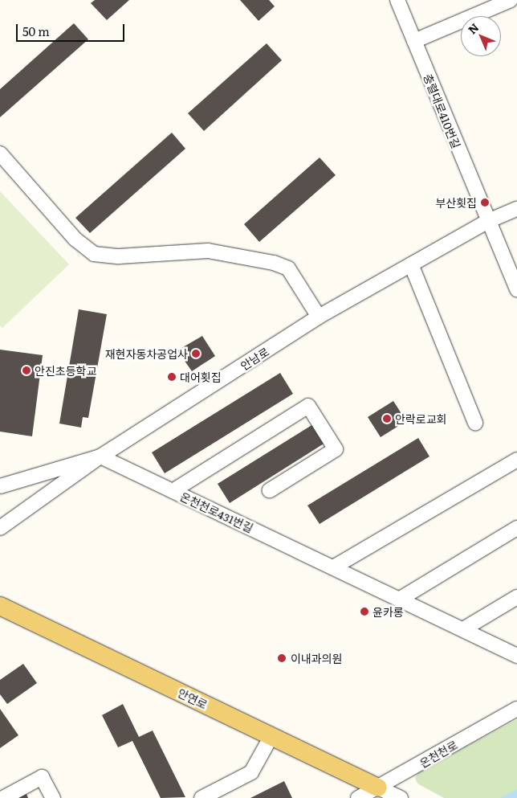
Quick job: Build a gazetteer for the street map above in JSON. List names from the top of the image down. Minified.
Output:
{"streets":{"main road":["안연로"],"street":["충렬대로410번길","안남로","온천천로431번길","온천천로"]},"crossings":[["충렬대로410번길","안남로"],["안남로","온천천로431번길"],["안연로","온천천로"]],"places":["부산횟집","재현자동차공업사","안진초등학교","대어횟집","안락로교회","윤카롱","이내과의원"],"scale_bar":"50 m","north":"top left"}
